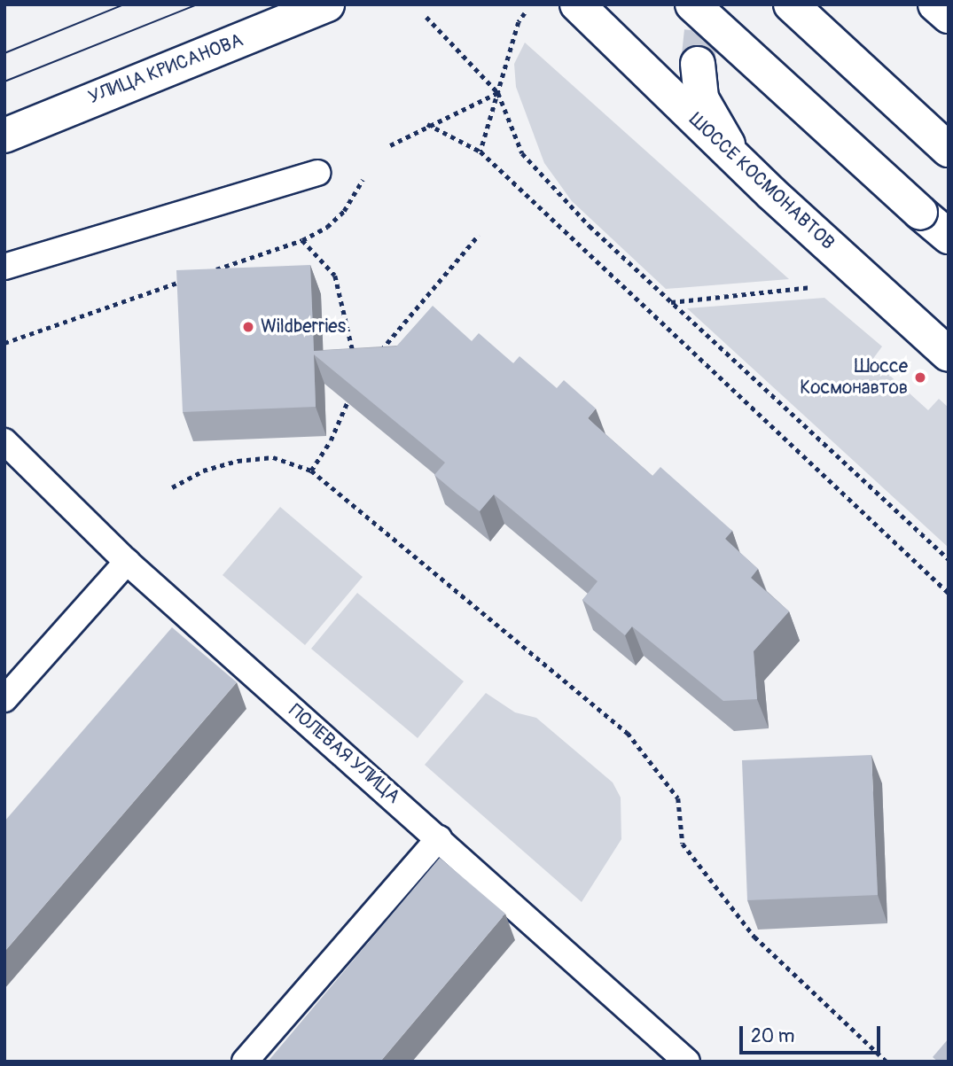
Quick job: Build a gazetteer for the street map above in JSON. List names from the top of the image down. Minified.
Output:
{"streets":{"main road":["УЛИЦА КРИСАНОВА","ШОССЕ КОСМОНАВТОВ"],"lane":["ПОЛЕВАЯ УЛИЦА"]},"places":["Wildberries","Шоссе Космонавтов"],"scale_bar":"20 m"}
